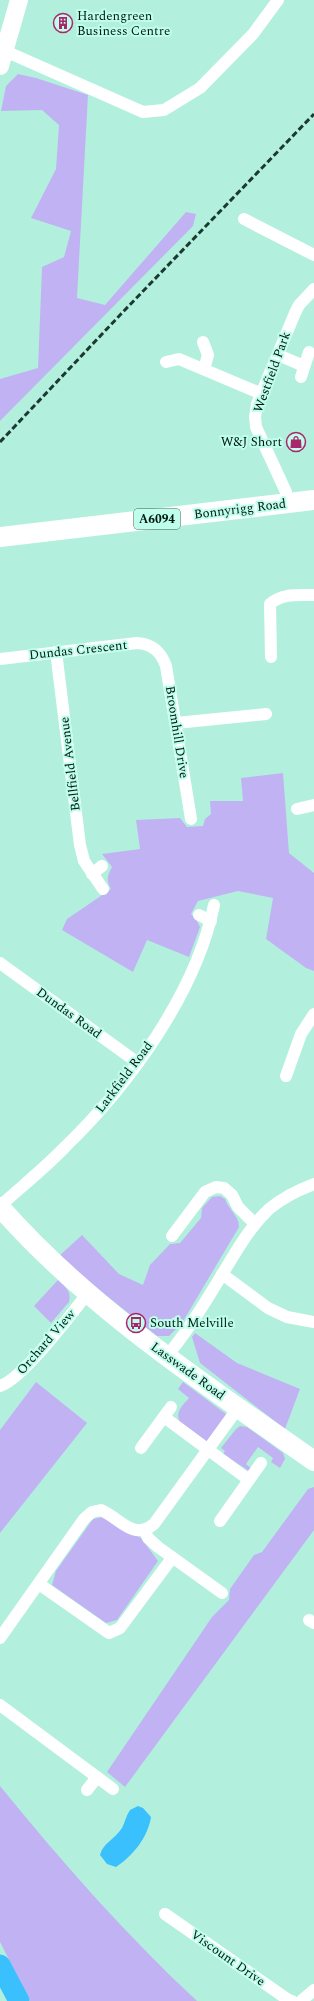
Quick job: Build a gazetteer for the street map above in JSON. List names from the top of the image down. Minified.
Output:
{"streets":{"main road":["Bonnyrigg Road","A6094","Lasswade Road"],"street":["Westfield Park","Dundas Crescent","Broomhill Drive","Bellfield Avenue","Dundas Road","Larkfield Road","Orchard View","Viscount Drive"]},"crossings":[["Westfield Park","Bonnyrigg Road"],["Dundas Crescent","Broomhill Drive"],["Dundas Crescent","Bellfield Avenue"],["Dundas Road","Larkfield Road"],["Larkfield Road","Lasswade Road"],["Orchard View","Lasswade Road"]],"places":{"building":["Hardengreen Business Centre"],"shop":["W&J Short"],"bus stop":["South Melville"]}}
